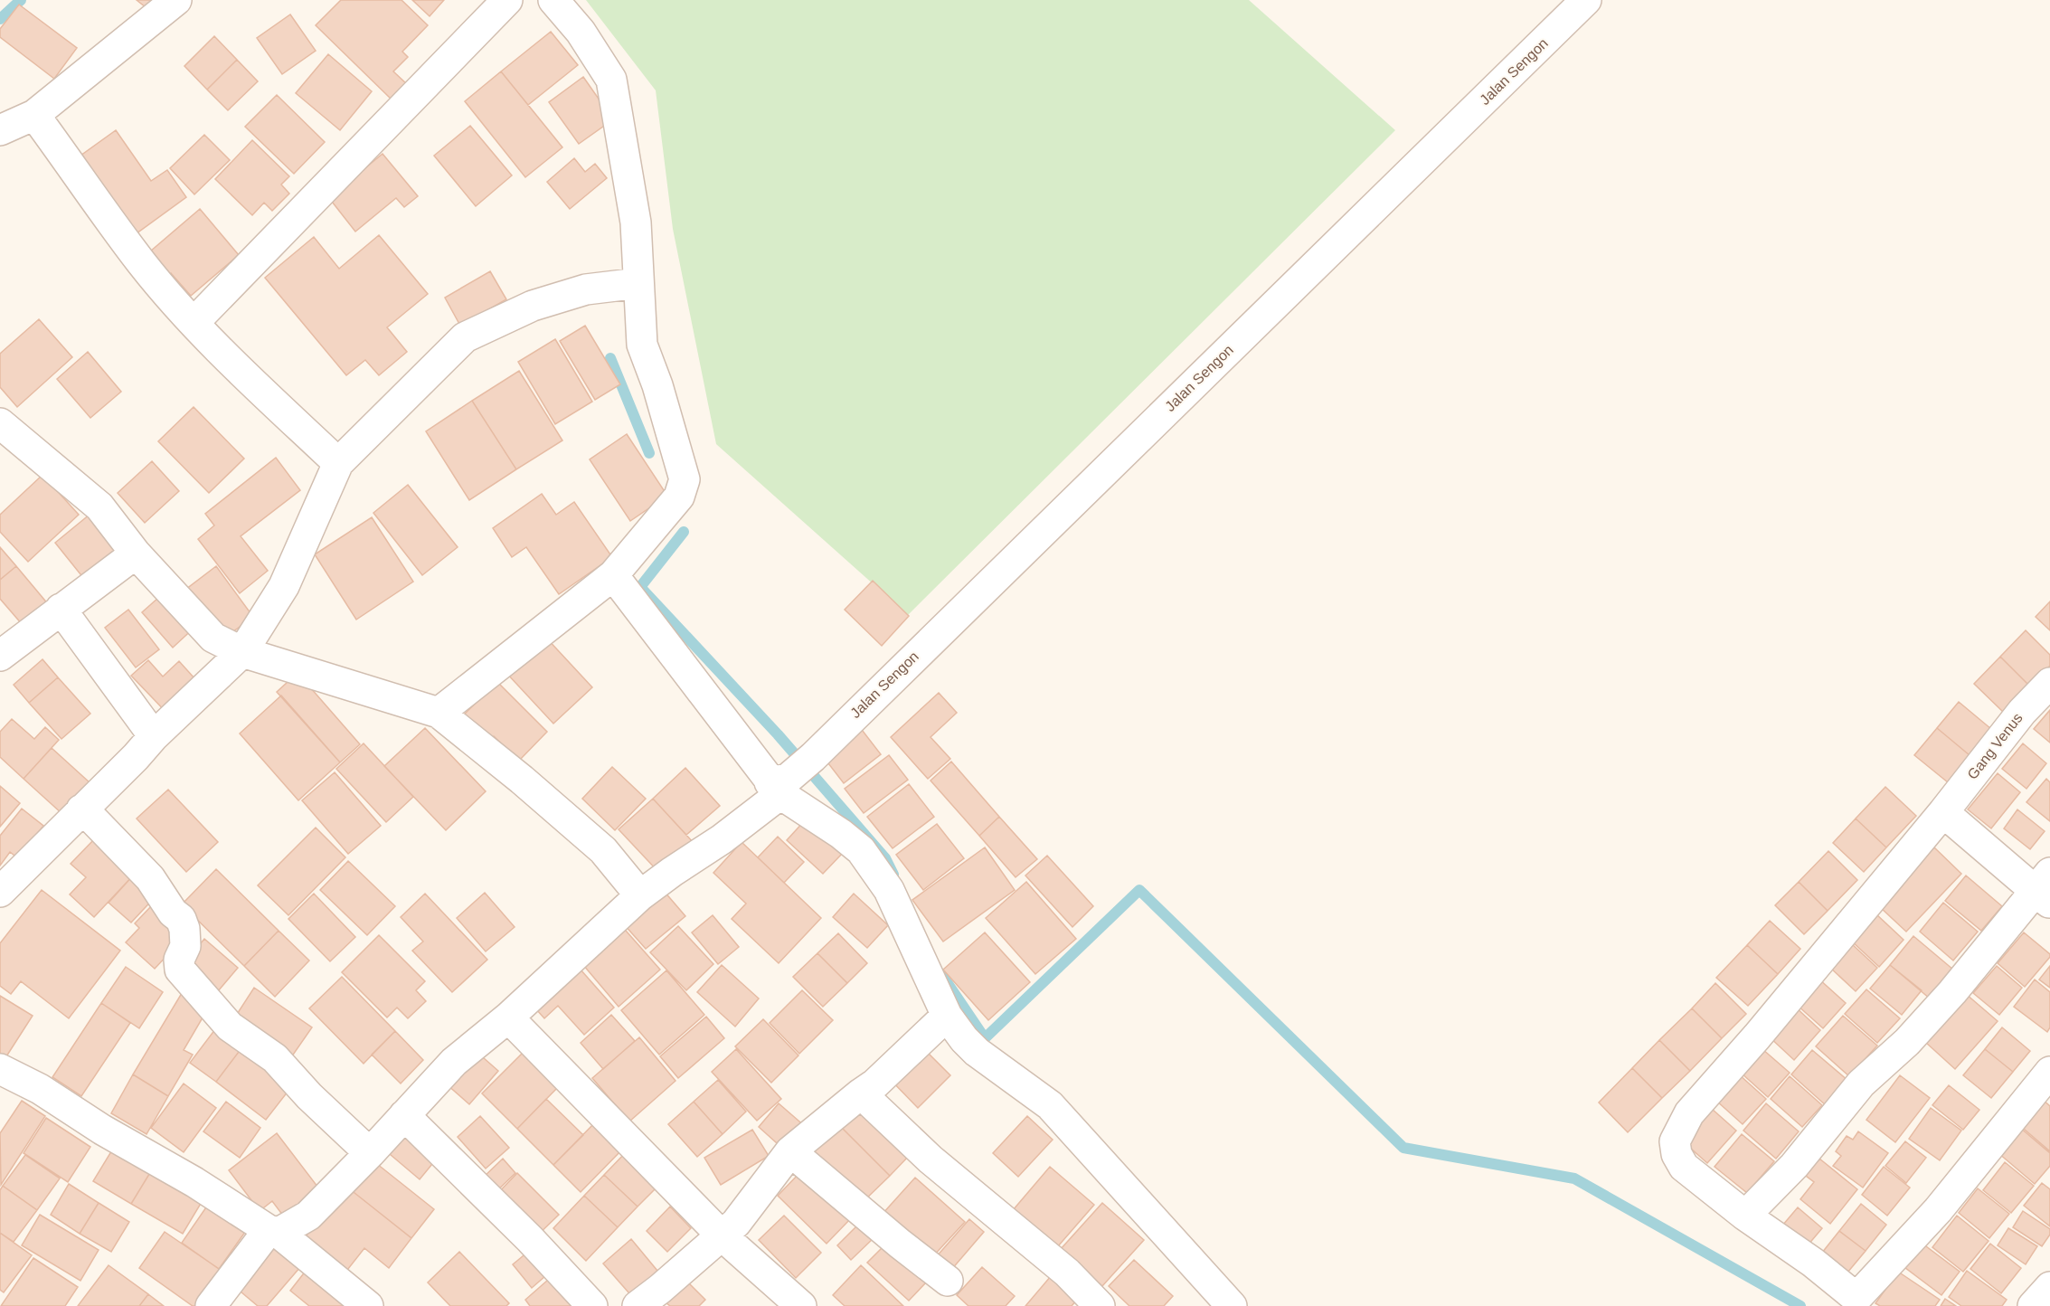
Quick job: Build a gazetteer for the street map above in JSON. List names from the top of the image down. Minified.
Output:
{"streets":{"street":["Jalan Sengon","Gang Venus"]}}
